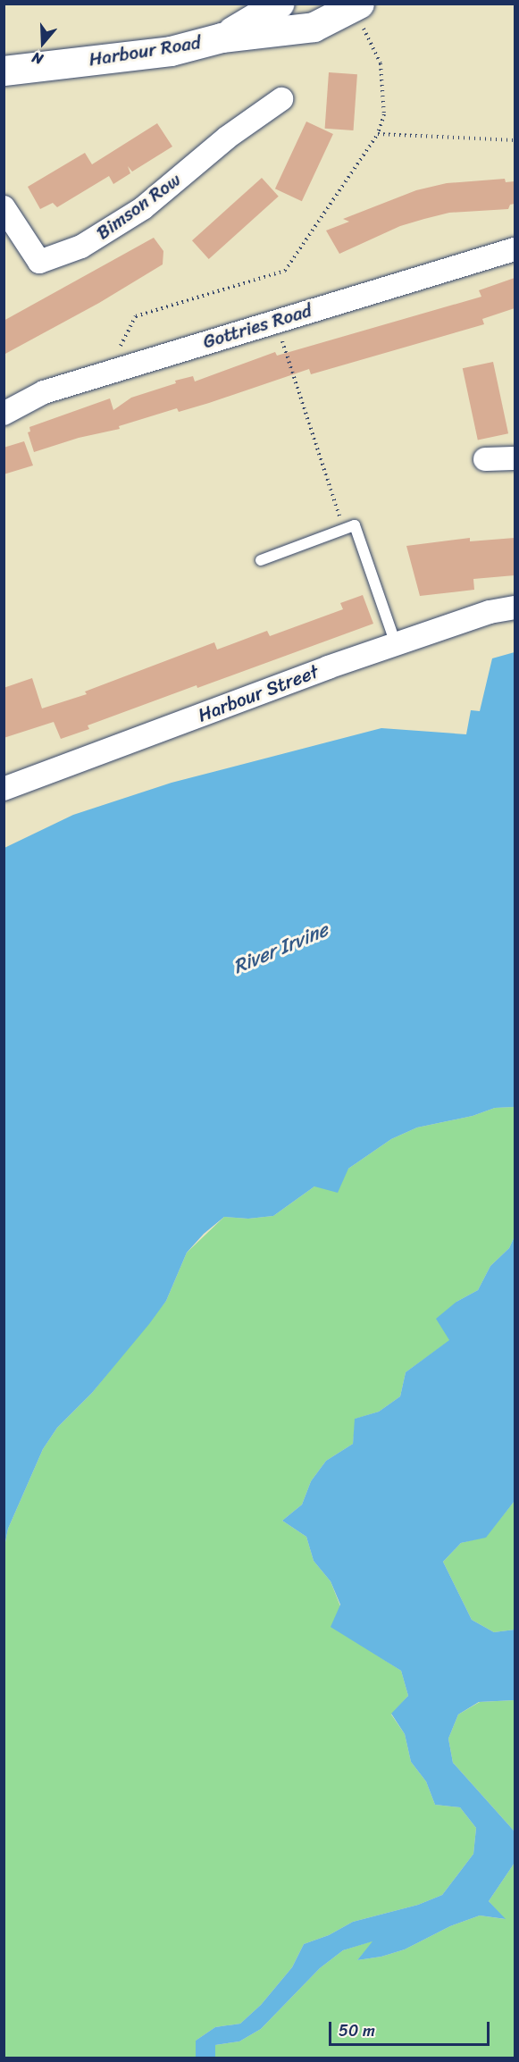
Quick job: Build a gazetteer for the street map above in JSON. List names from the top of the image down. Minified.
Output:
{"streets":{"street":["Harbour Road","Bimson Row","Gottries Road","Harbour Street"]},"water":["River Irvine"],"scale_bar":"50 m","north":"bottom"}
